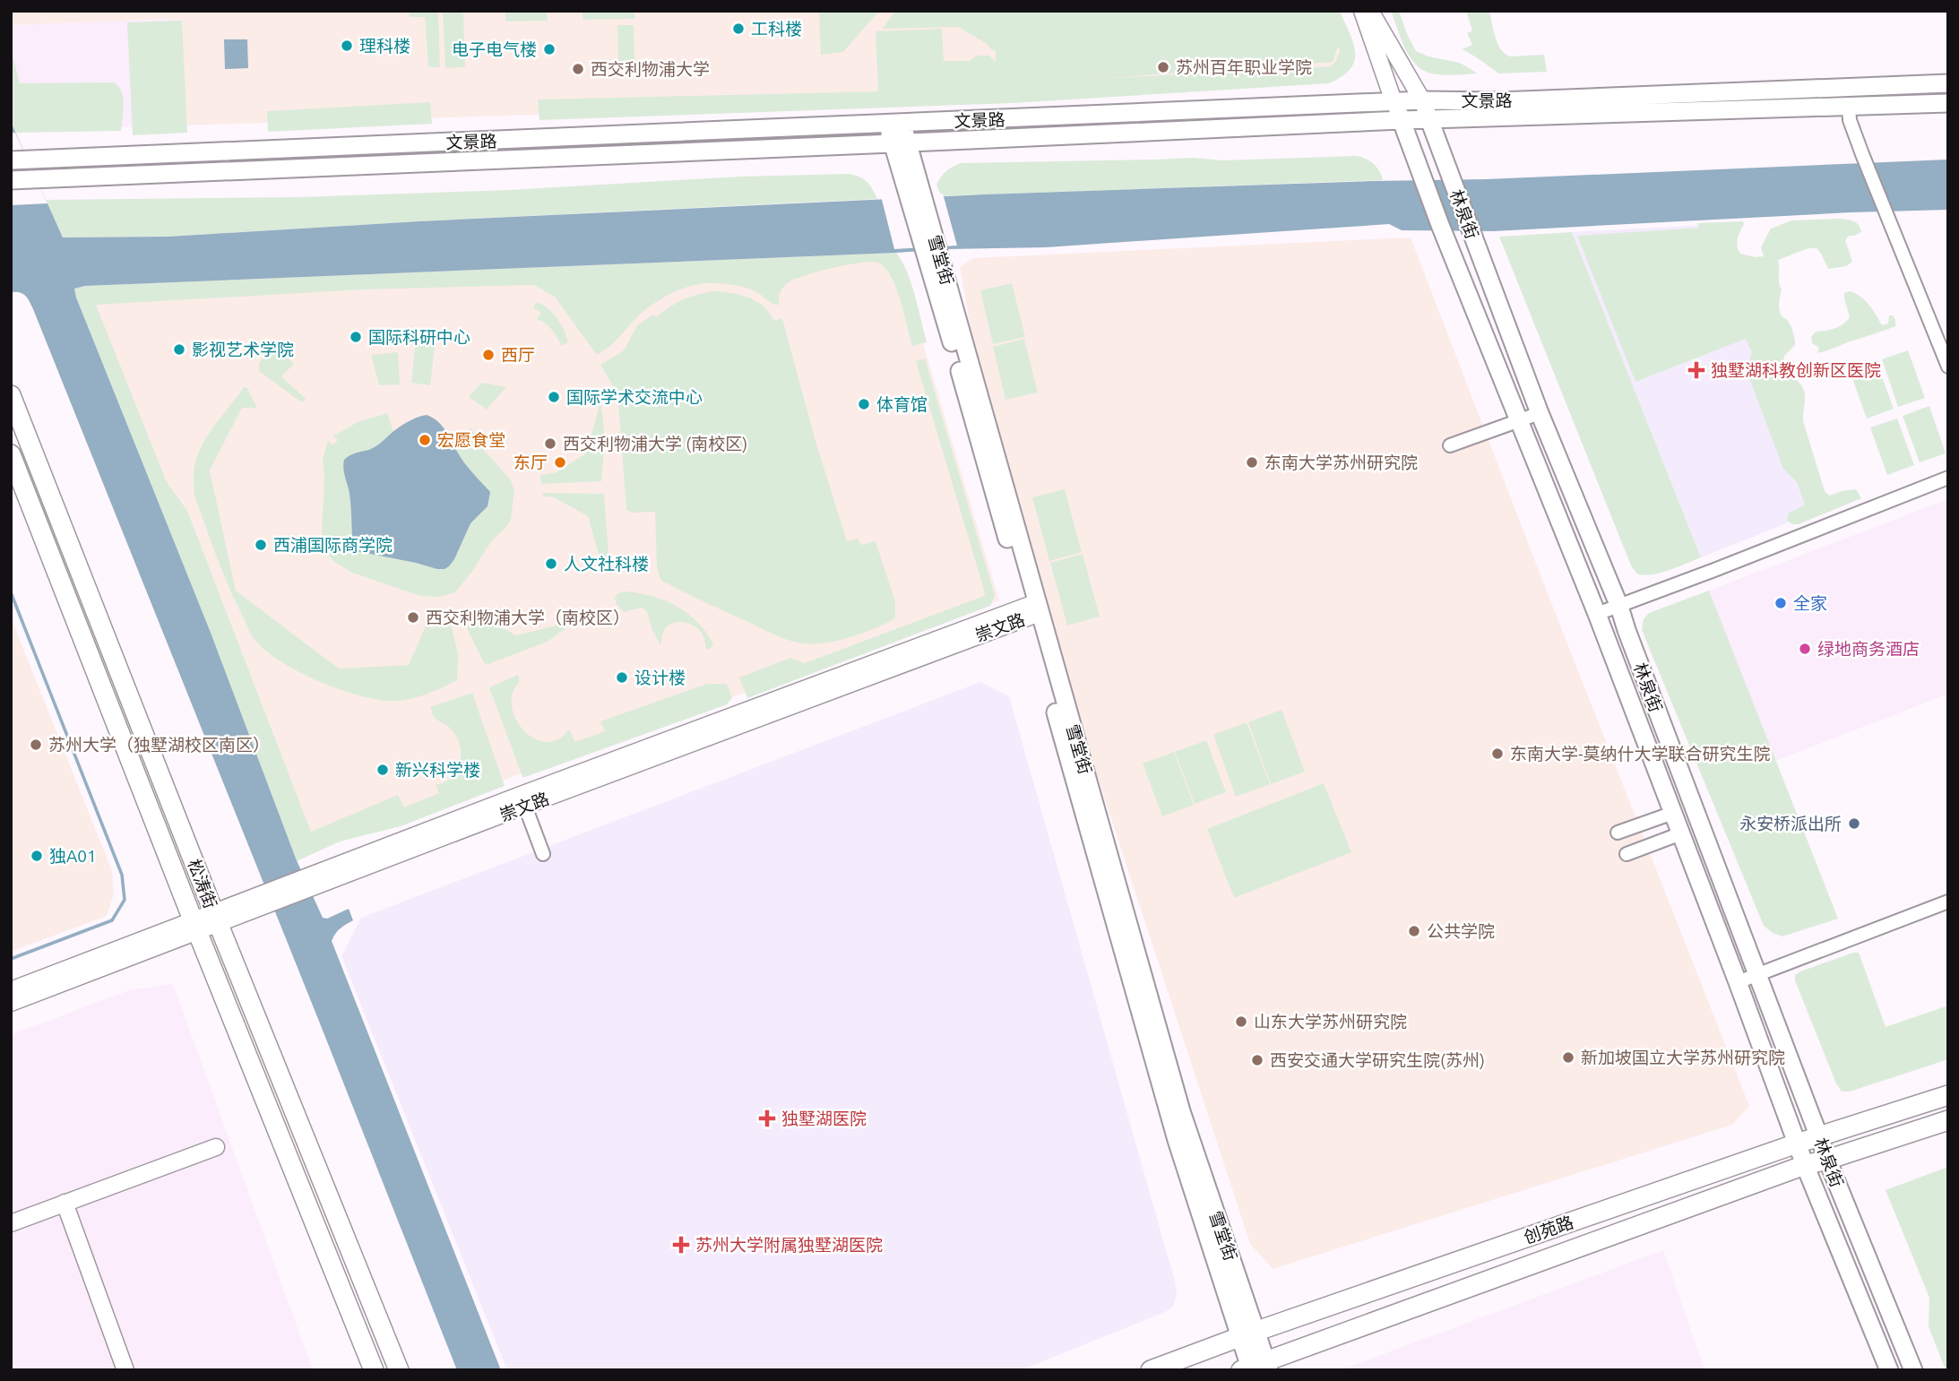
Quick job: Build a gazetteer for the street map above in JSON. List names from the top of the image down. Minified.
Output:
{"streets":{"main road":["文景路","林泉街","雪堂街","松涛街","创苑路"],"street":["崇文路"]},"crossings":[["文景路","林泉街"],["文景路","雪堂街"],["林泉街","创苑路"],["雪堂街","崇文路"],["雪堂街","创苑路"],["崇文路","松涛街"]],"places":{"other":["工科楼","理科楼","电子电气楼","苏州百年职业学院","西交利物浦大学","国际科研中心","影视艺术学院","西厅","国际学术交流中心","体育馆","宏愿食堂","西交利物浦大学 (南校区)","东厅","东南大学苏州研究院","西浦国际商学院","人文社科楼","全家","西交利物浦大学（南校区）","绿地商务酒店","设计楼","苏州大学（独墅湖校区南区）","东南大学-莫纳什大学联合研究生院","新兴科学楼","永安桥派出所","独A01","公共学院","山东大学苏州研究院","新加坡国立大学苏州研究院","西安交通大学研究生院(苏州)"],"health":["独墅湖科教创新区医院","独墅湖医院","苏州大学附属独墅湖医院"]}}
